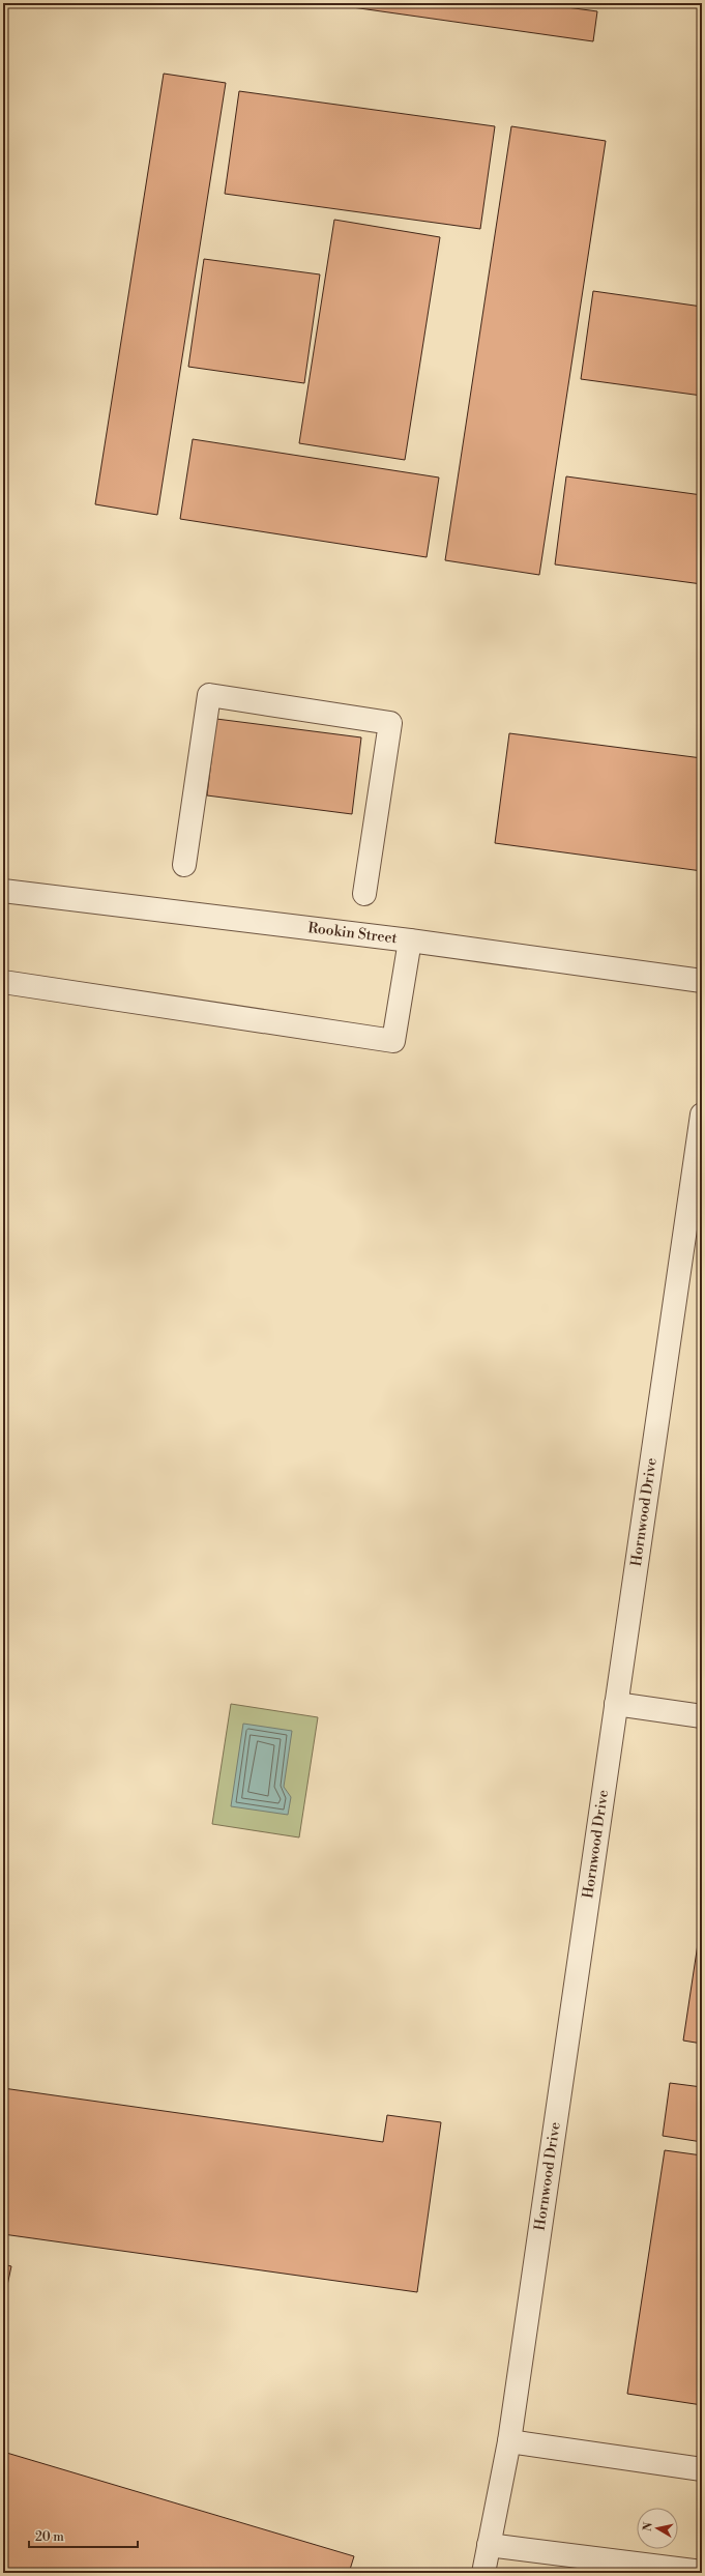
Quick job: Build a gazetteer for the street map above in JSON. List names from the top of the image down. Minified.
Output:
{"streets":{"street":["Rookin Street","Hornwood Drive"]},"scale_bar":"20 m","north":"left"}
